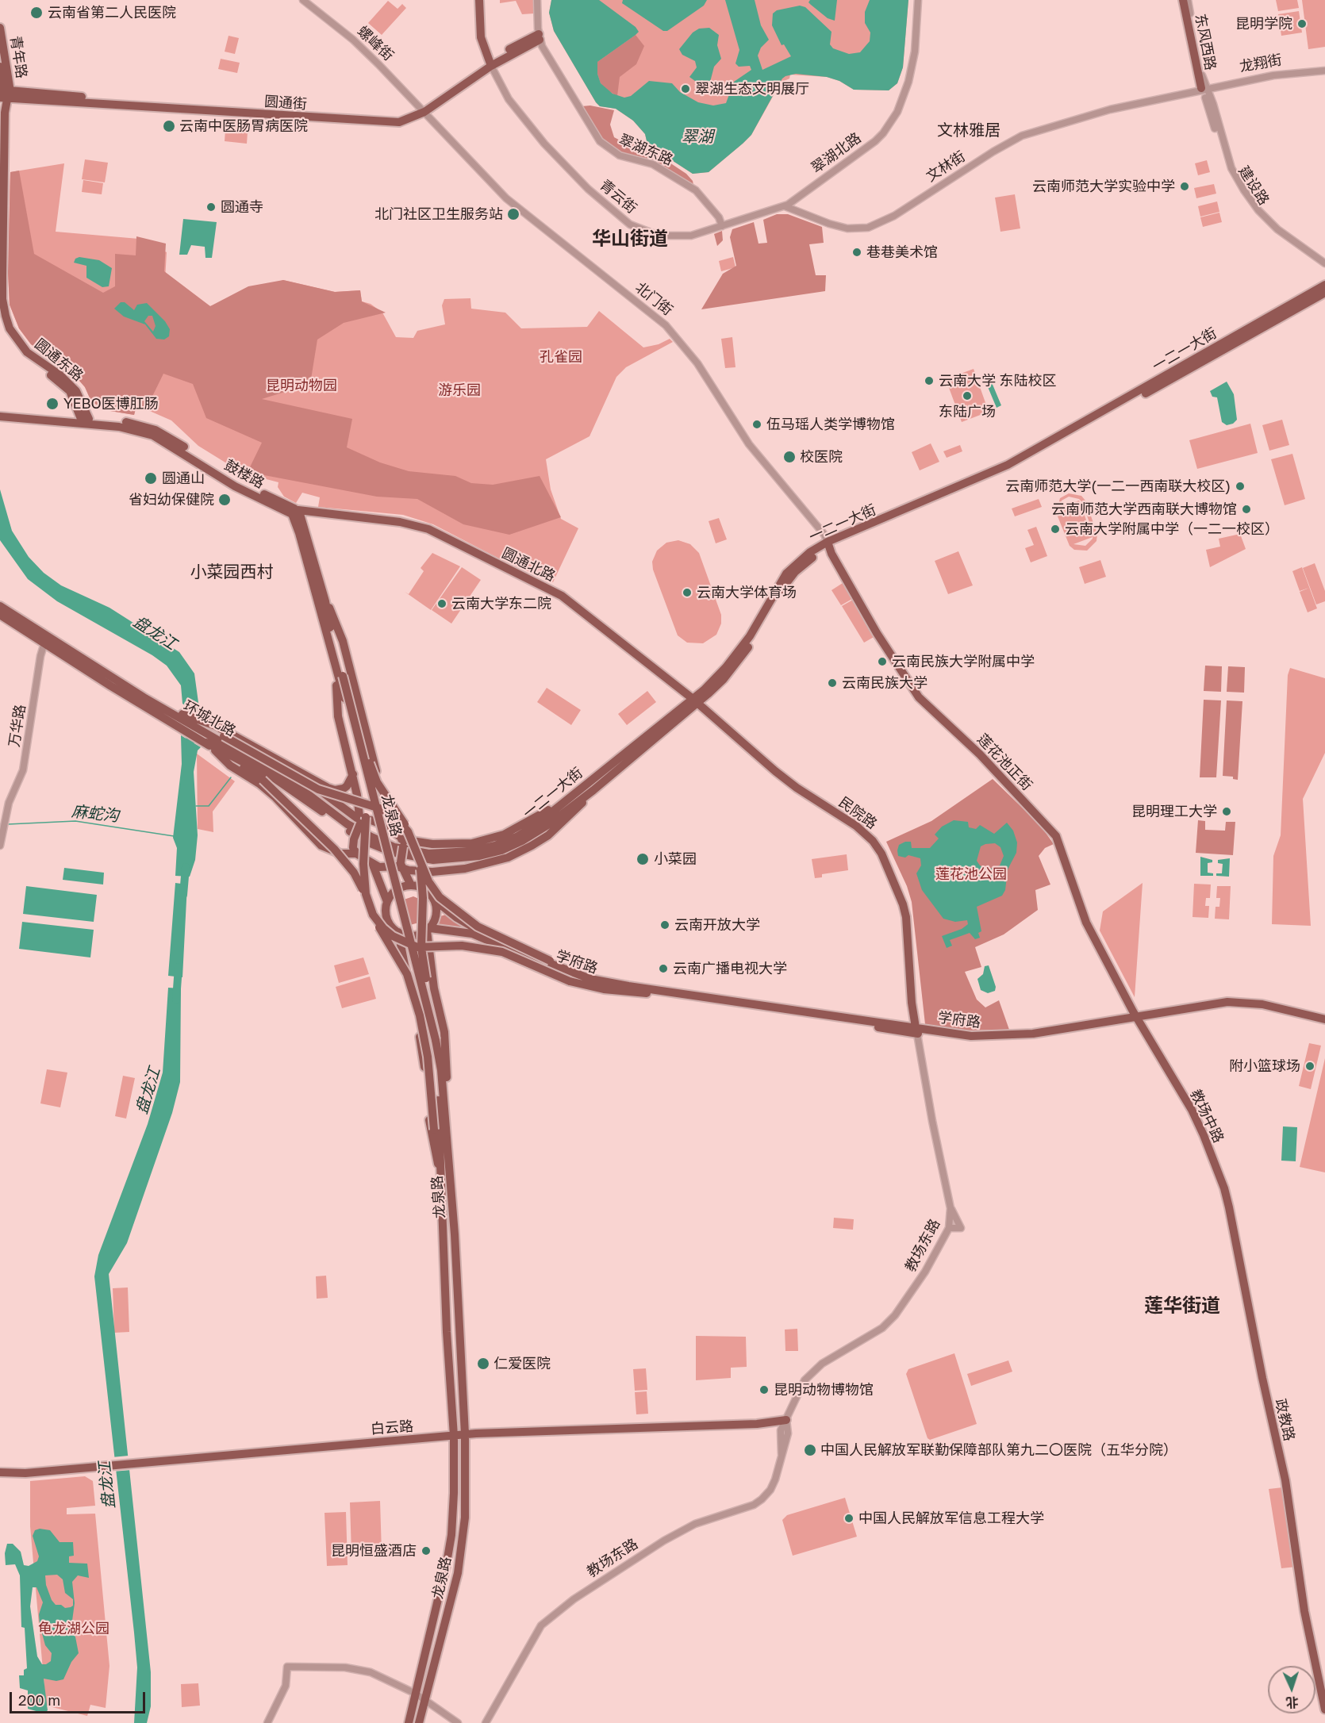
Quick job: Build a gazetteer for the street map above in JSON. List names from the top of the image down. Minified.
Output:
{"streets":{"main road":["东风西路","青年路","圆通街","一二一大街","圆通东路","鼓楼路","圆通北路","环城北路","莲花池正街","民院路","龙泉路","学府路","教场中路","政教路","白云路"],"street":["螺峰街","龙翔街","翠湖东路","翠湖北路","文林街","建设路","青云街","北门街","万华路","教场东路"]},"crossings":[["东风西路","龙翔街"],["东风西路","文林街"],["东风西路","建设路"],["螺峰街","圆通街"],["螺峰街","北门街"],["青年路","圆通街"],["青年路","圆通东路"],["龙翔街","文林街"],["龙翔街","建设路"],["圆通街","翠湖东路"],["圆通街","青云街"],["圆通街","北门街"],["圆通街","圆通东路"],["翠湖东路","翠湖北路"],["翠湖东路","青云街"],["翠湖北路","文林街"],["翠湖北路","青云街"],["文林街","建设路"],["北门街","一二一大街"],["北门街","莲花池正街"],["一二一大街","圆通北路"],["一二一大街","环城北路"],["一二一大街","莲花池正街"],["一二一大街","民院路"],["圆通东路","鼓楼路"],["鼓楼路","圆通北路"],["圆通北路","民院路"],["环城北路","万华路"],["莲花池正街","学府路"],["莲花池正街","教场中路"],["民院路","学府路"],["民院路","教场东路"],["龙泉路","白云路"],["学府路","教场中路"],["学府路","教场东路"],["教场中路","政教路"],["教场东路","白云路"]],"districts":["文林雅居","华山街道","小菜园西村","莲华街道"],"water":["翠湖","盘龙江","麻蛇沟"],"parks":["孔雀园","昆明动物园","游乐园","莲花池公园","龟龙湖公园"],"places":["云南省第二人民医院","昆明学院","翠湖生态文明展厅","云南中医肠胃病医院","云南师范大学实验中学","圆通寺","北门社区卫生服务站","巷巷美术馆","云南大学 东陆校区","东陆广场","YEBO医博肛肠","伍马瑶人类学博物馆","校医院","圆通山","云南师范大学(一二一西南联大校区)","省妇幼保健院","云南师范大学西南联大博物馆","云南大学附属中学（一二一校区）","云南大学体育场","云南大学东二院","云南民族大学附属中学","云南民族大学","昆明理工大学","小菜园","云南开放大学","云南广播电视大学","附小篮球场","仁爱医院","昆明动物博物馆","中国人民解放军联勤保障部队第九二〇医院（五华分院）","中国人民解放军信息工程大学","昆明恒盛酒店"],"scale_bar":"200 m","north":"bottom"}
